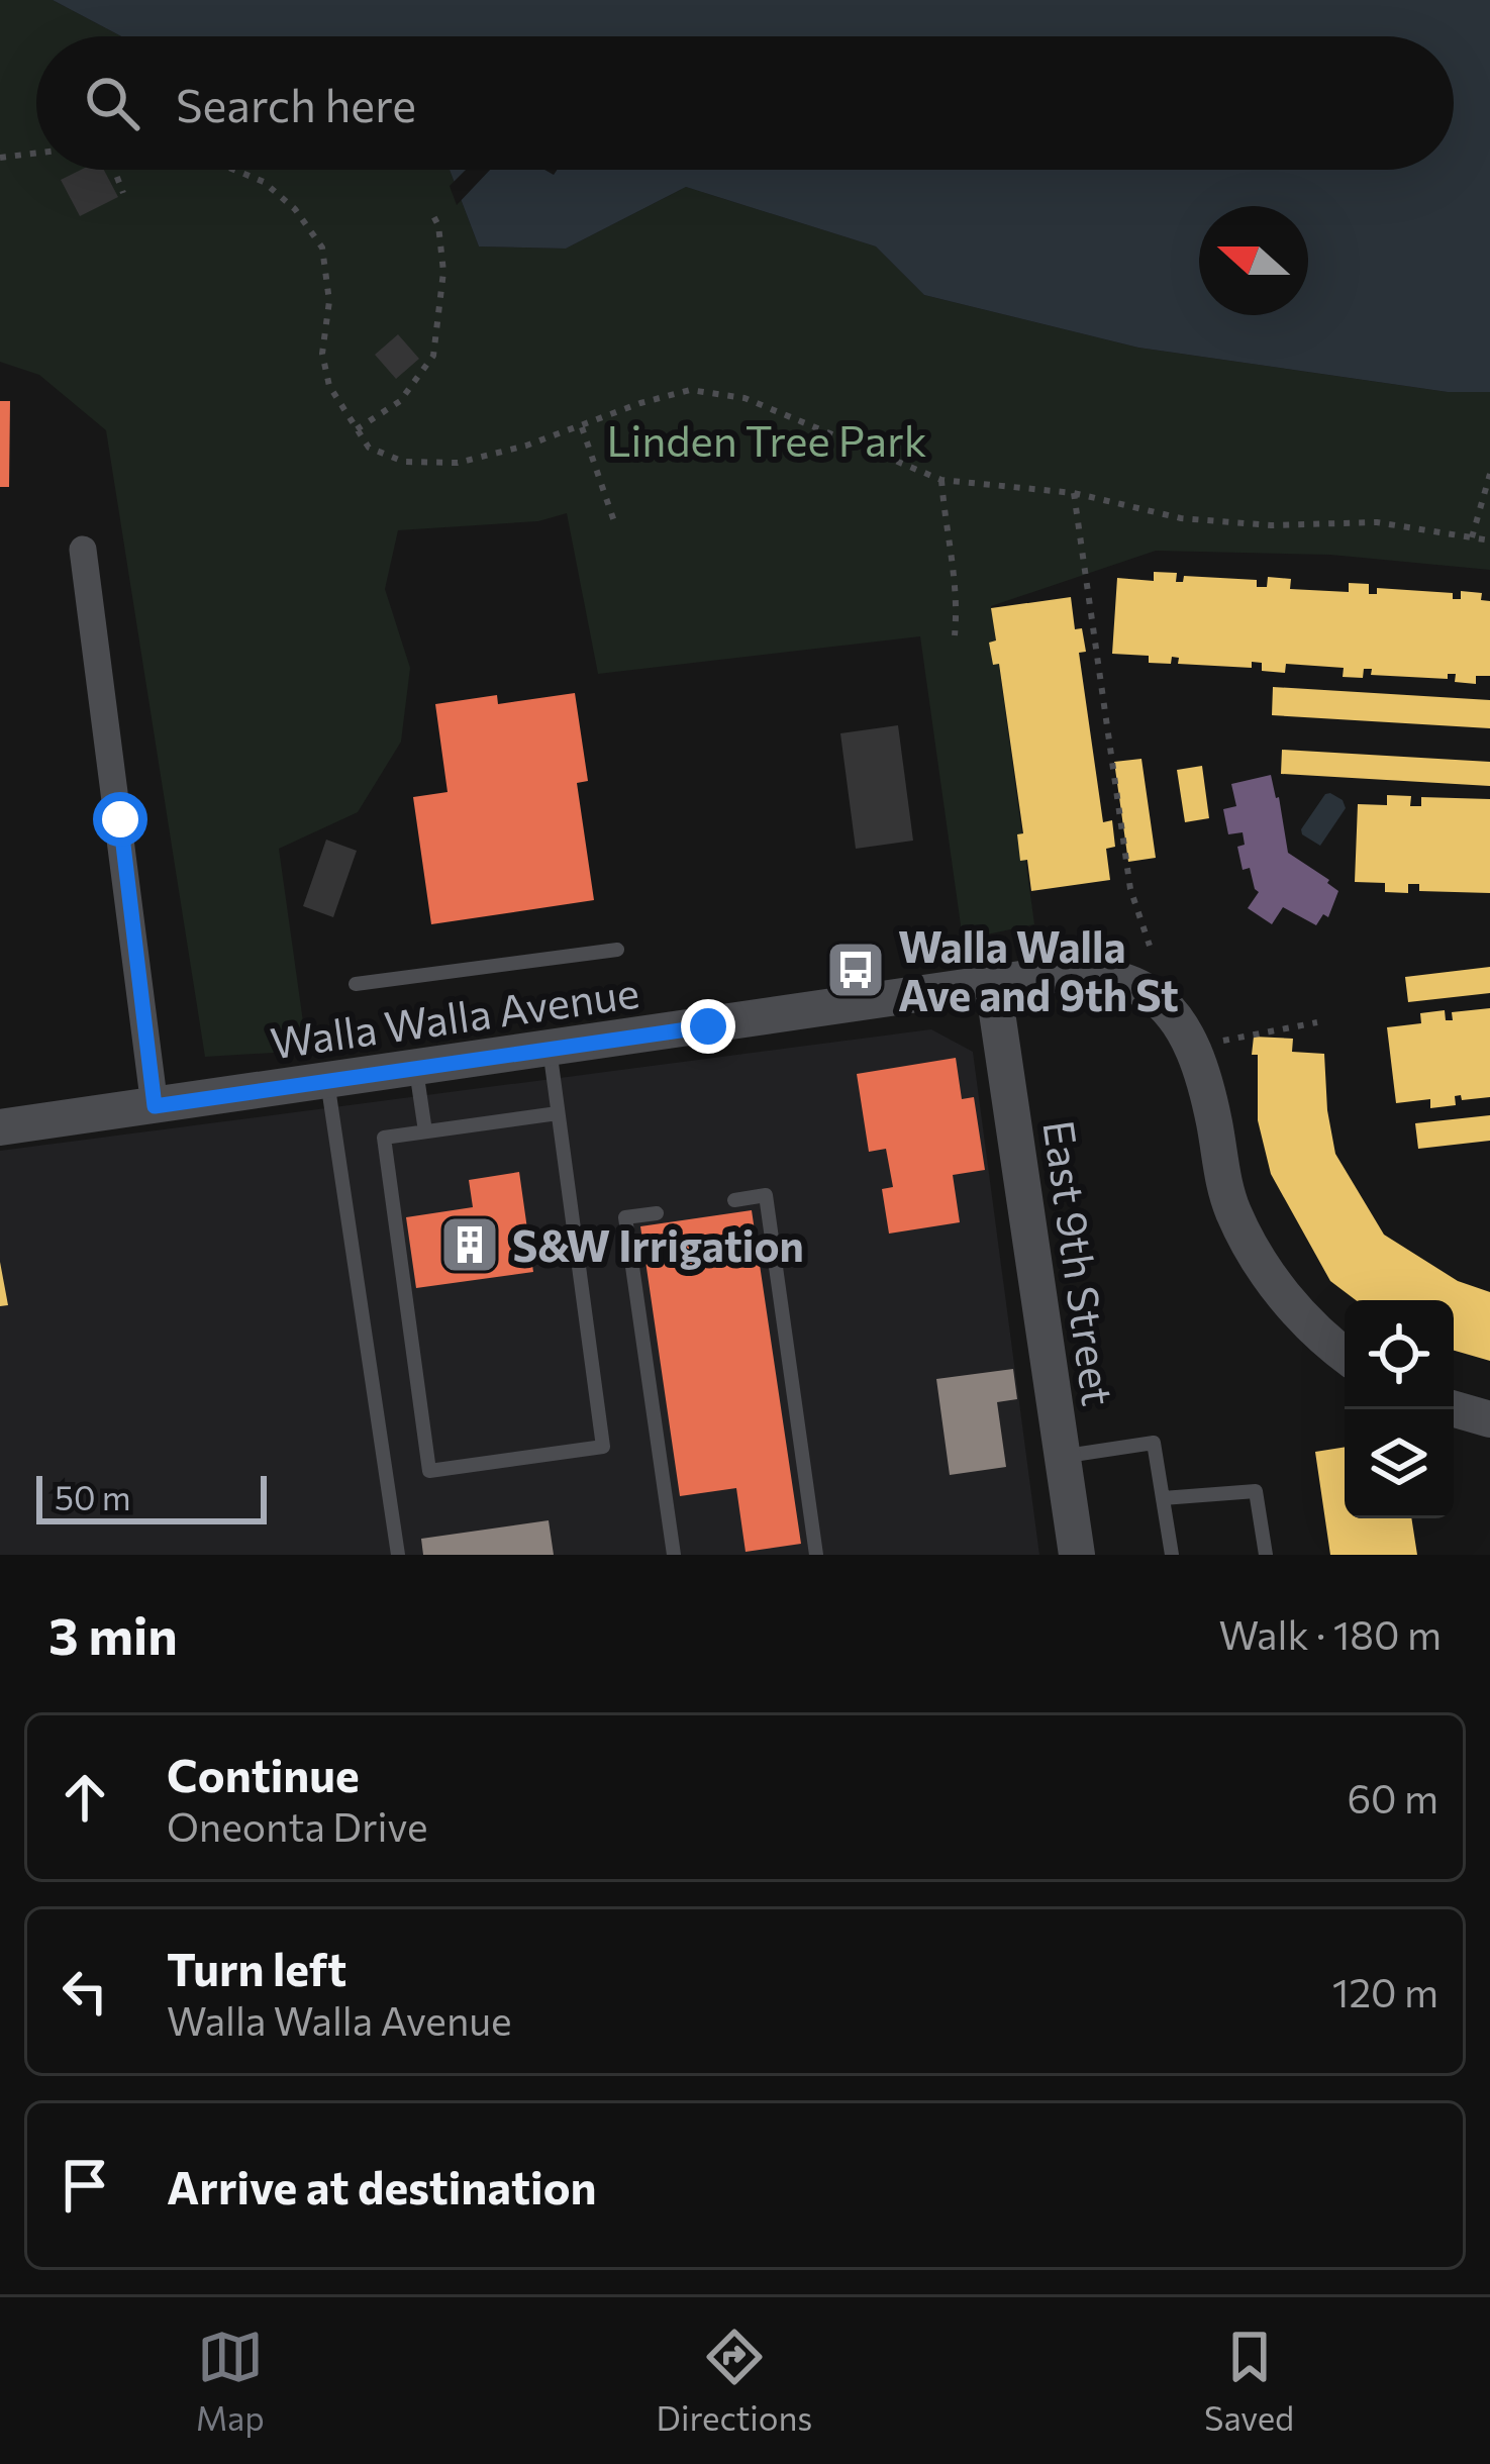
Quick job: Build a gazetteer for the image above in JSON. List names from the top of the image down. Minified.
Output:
{"streets":{"street":["Walla Walla Avenue","East 9th Street"]},"crossings":[["Walla Walla Avenue","East 9th Street"]],"parks":["Linden Tree Park"],"places":{"bus stop":["Walla Walla Ave and 9th St"],"building":["S&W Irrigation"]},"scale_bar":"50 m","north":"left","page":{"search":"Search here","scale":"50 m","heading":["3 min","Walk · 180 m"],"list":[["Continue","Oneonta Drive","60 m"],["Turn left","Walla Walla Avenue","120 m"],"Arrive at destination"],"nav":["Map","Directions","Saved"]}}
